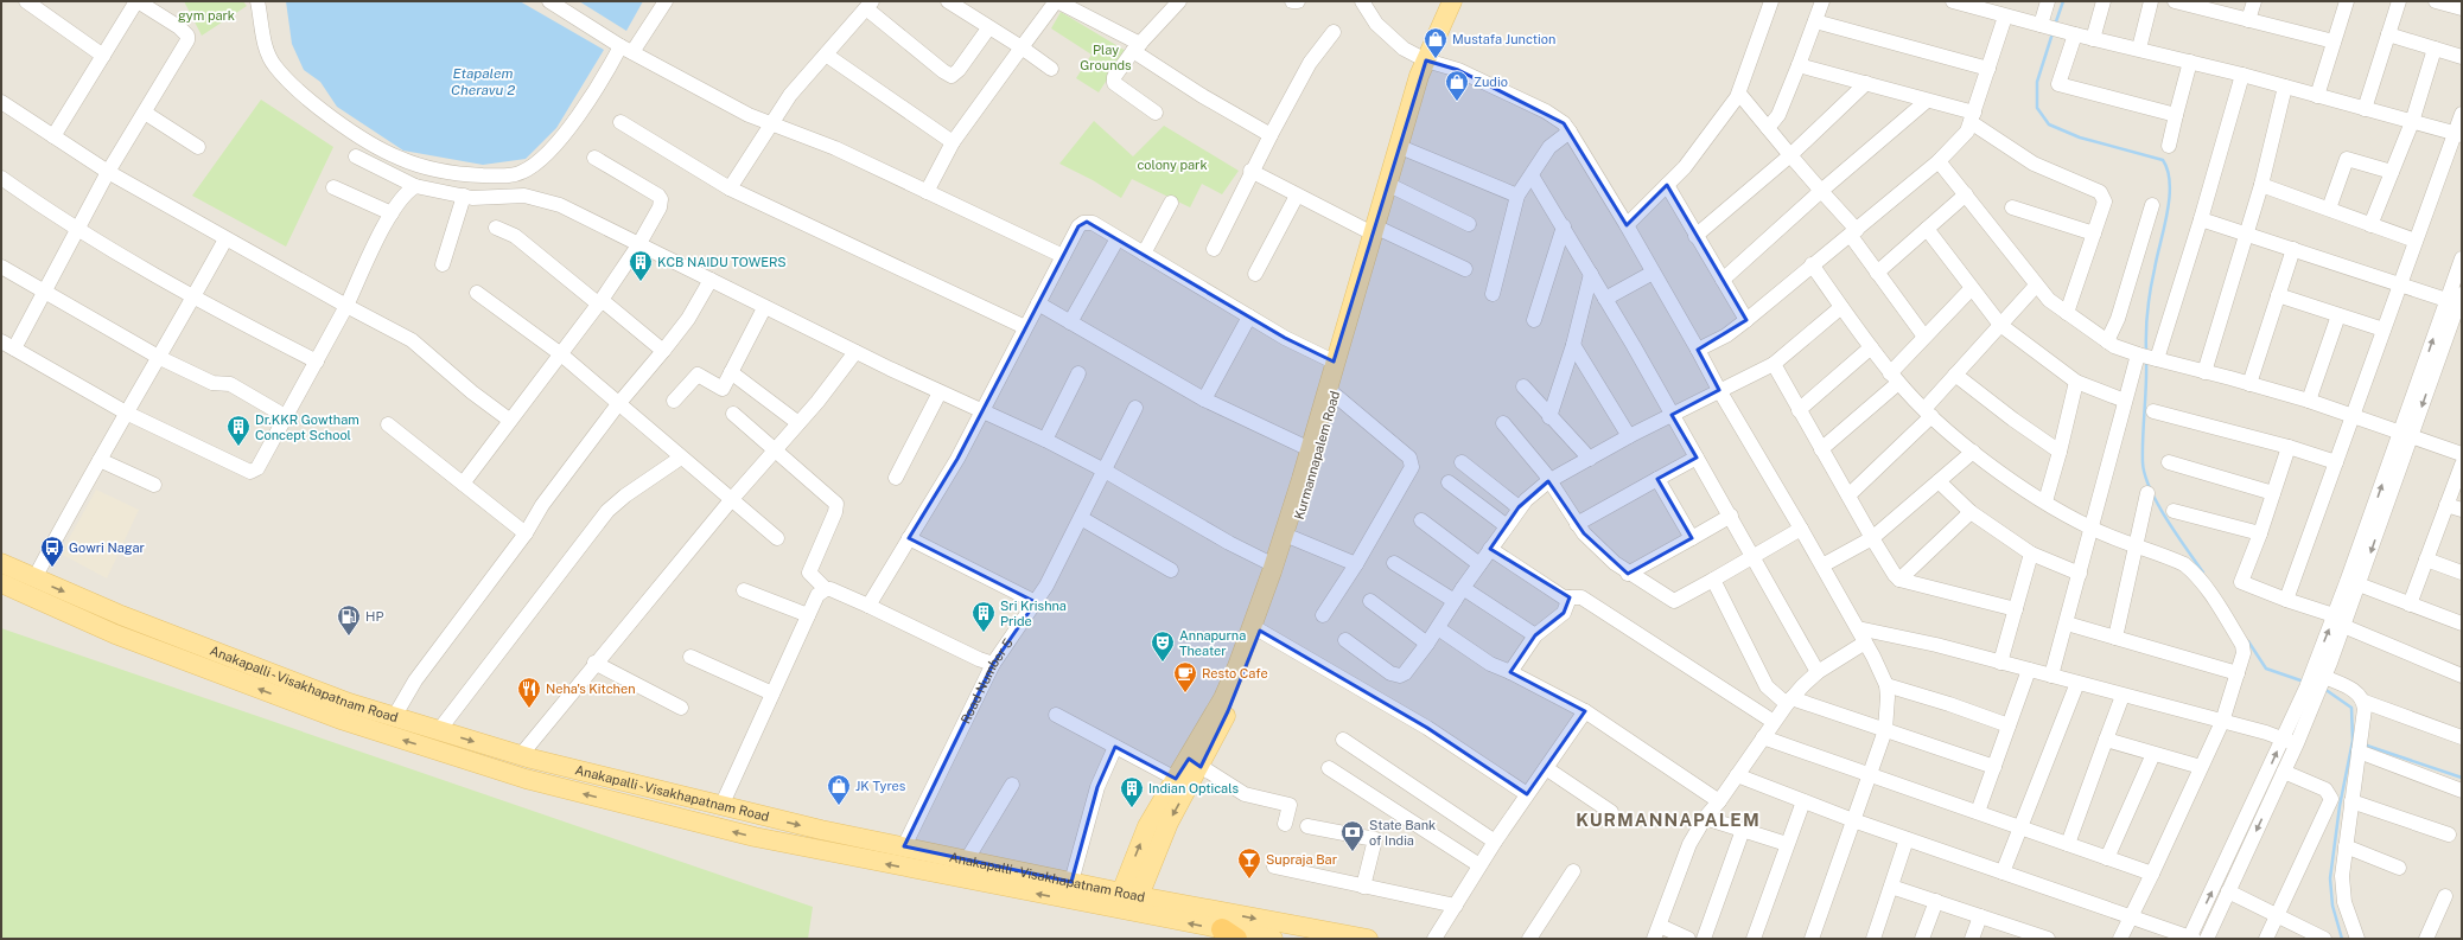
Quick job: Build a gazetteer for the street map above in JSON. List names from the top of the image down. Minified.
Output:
{"streets":{"main road":["Kurmannapalem Road","Anakapalli - Visakhapatnam Road"],"street":["Road Number 5"]},"crossings":[["Kurmannapalem Road","Anakapalli - Visakhapatnam Road"],["Road Number 5","Anakapalli - Visakhapatnam Road"]],"districts":["KURMANNAPALEM"],"water":["Etapalem Cheravu 2"],"parks":["gym park","Play Grounds","colony park"],"places":{"shop":["Mustafa Junction","Zudio","JK Tyres"],"building":["KCB NAIDU TOWERS","Dr.KKR Gowtham Concept School","Sri Krishna Pride","Indian Opticals"],"bus stop":["Gowri Nagar"],"fuel station":["HP"],"theatre":["Annapurna Theater"],"cafe":["Resto Cafe"],"restaurant":["Neha's Kitchen"],"bank":["State Bank of India"],"bar":["Supraja Bar"]}}
